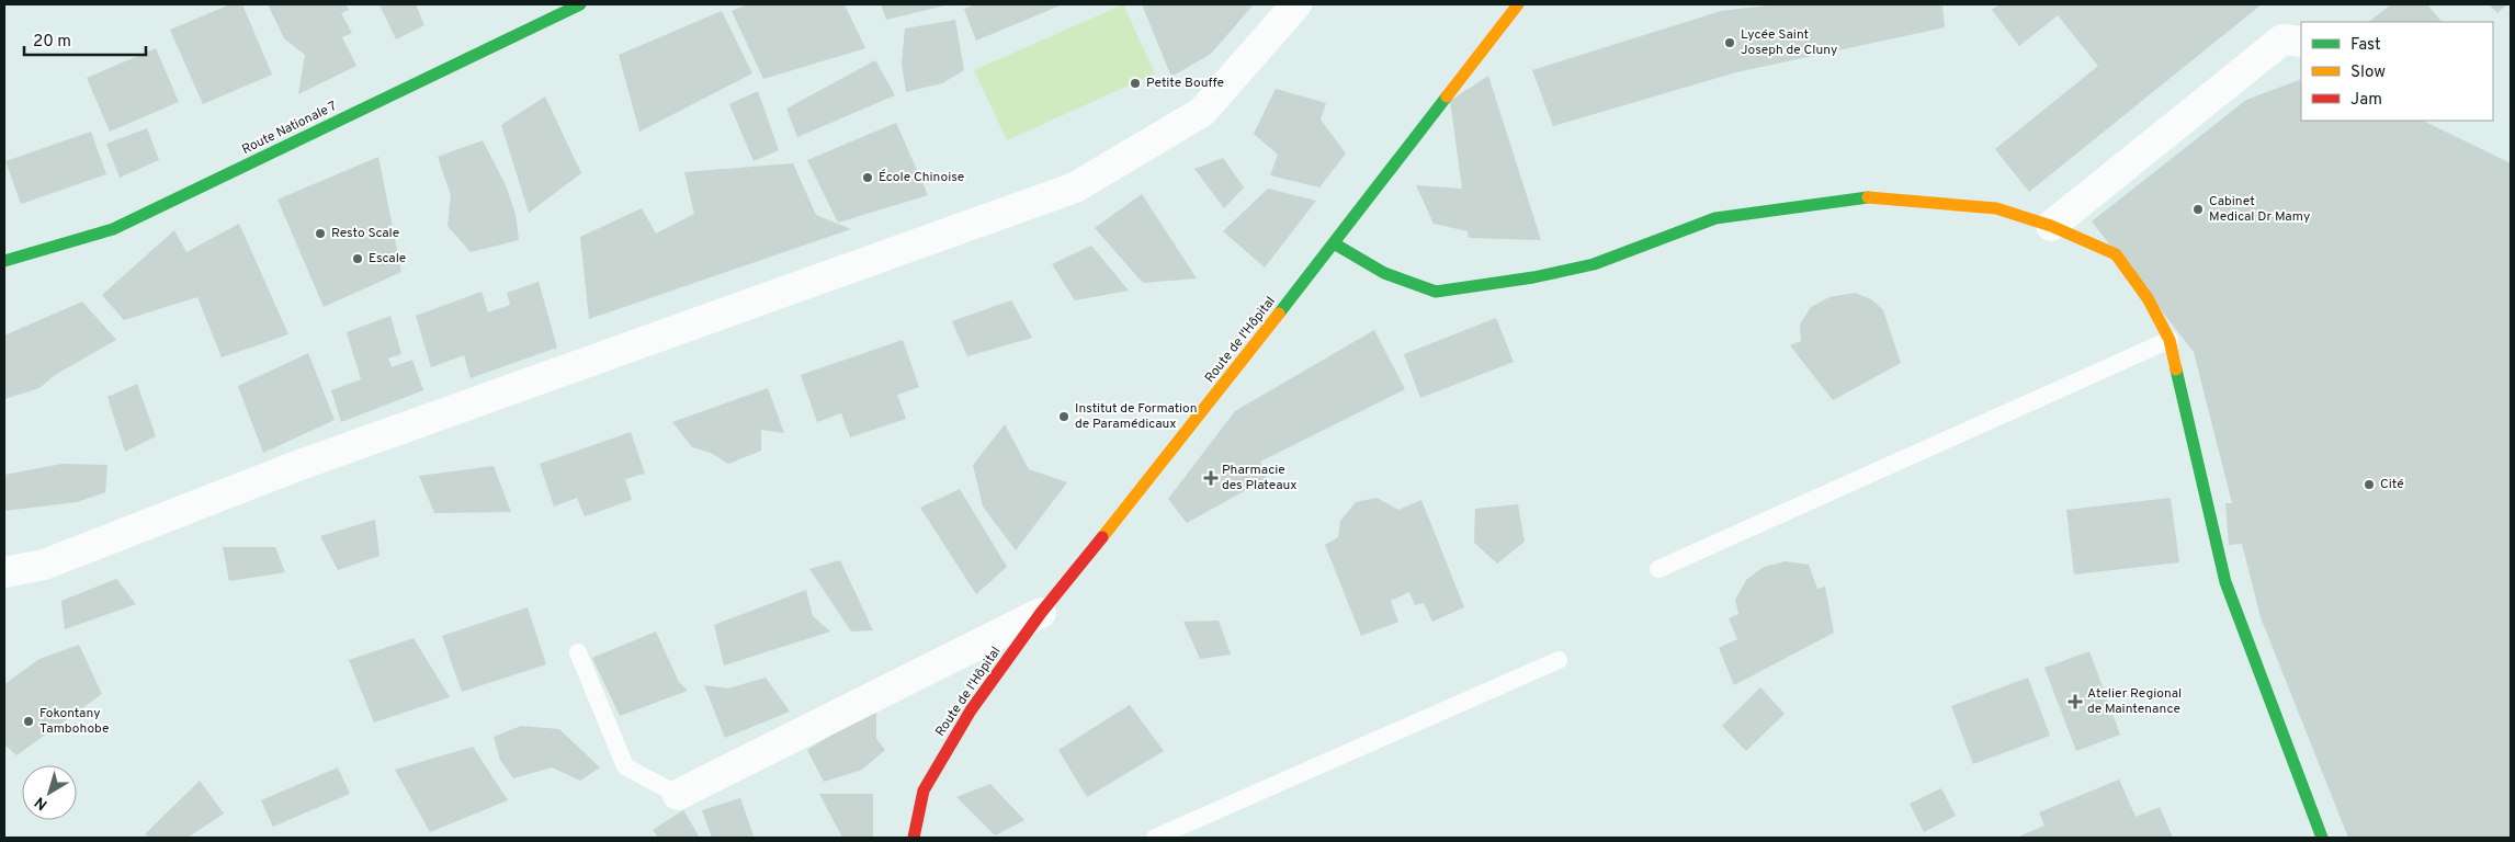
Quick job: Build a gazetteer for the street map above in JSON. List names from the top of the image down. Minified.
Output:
{"streets":{"street":["Route Nationale 7","Route de l'Hôpital"]},"places":{"other":["Lycée Saint Joseph de Cluny","Petite Bouffe","École Chinoise","Cabinet Medical Dr Mamy","Resto Scale","Escale","Institut de Formation de Paramédicaux","Cité","Fokontany Tambohobe"],"health":["Pharmacie des Plateaux","Atelier Regional de Maintenance"]},"legend":["Fast","Slow","Jam"],"scale_bar":"20 m","north":"bottom left"}
